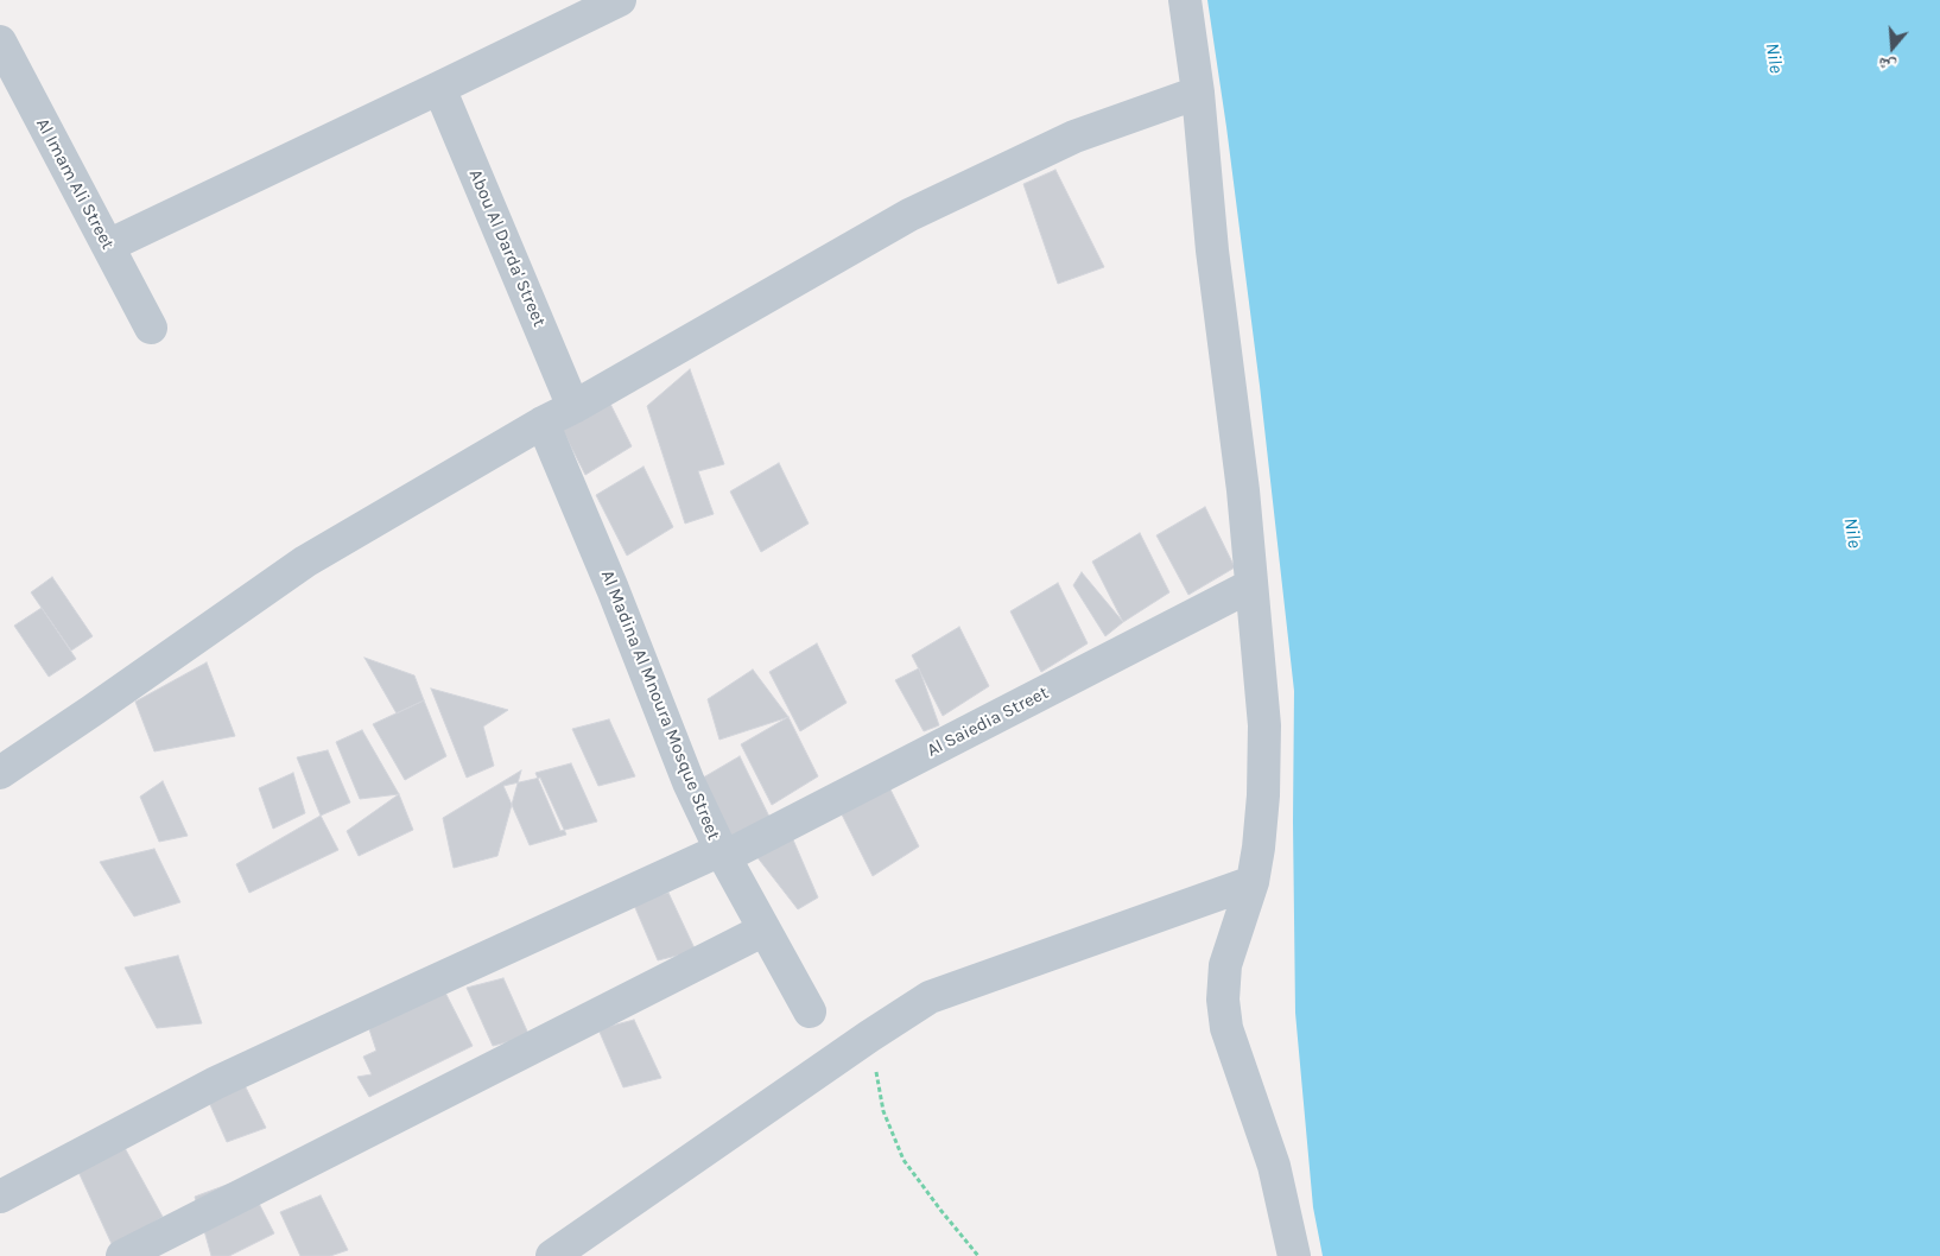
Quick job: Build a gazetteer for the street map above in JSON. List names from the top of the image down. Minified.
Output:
{"streets":{"street":["Al Imam Ali Street","Abou Al Darda' Street","Al Madina Al Mnoura Mosque Street","Al Saiedia Street"]},"crossings":[["Al Madina Al Mnoura Mosque Street","Al Saiedia Street"]],"water":["Nile"],"north":"bottom"}
